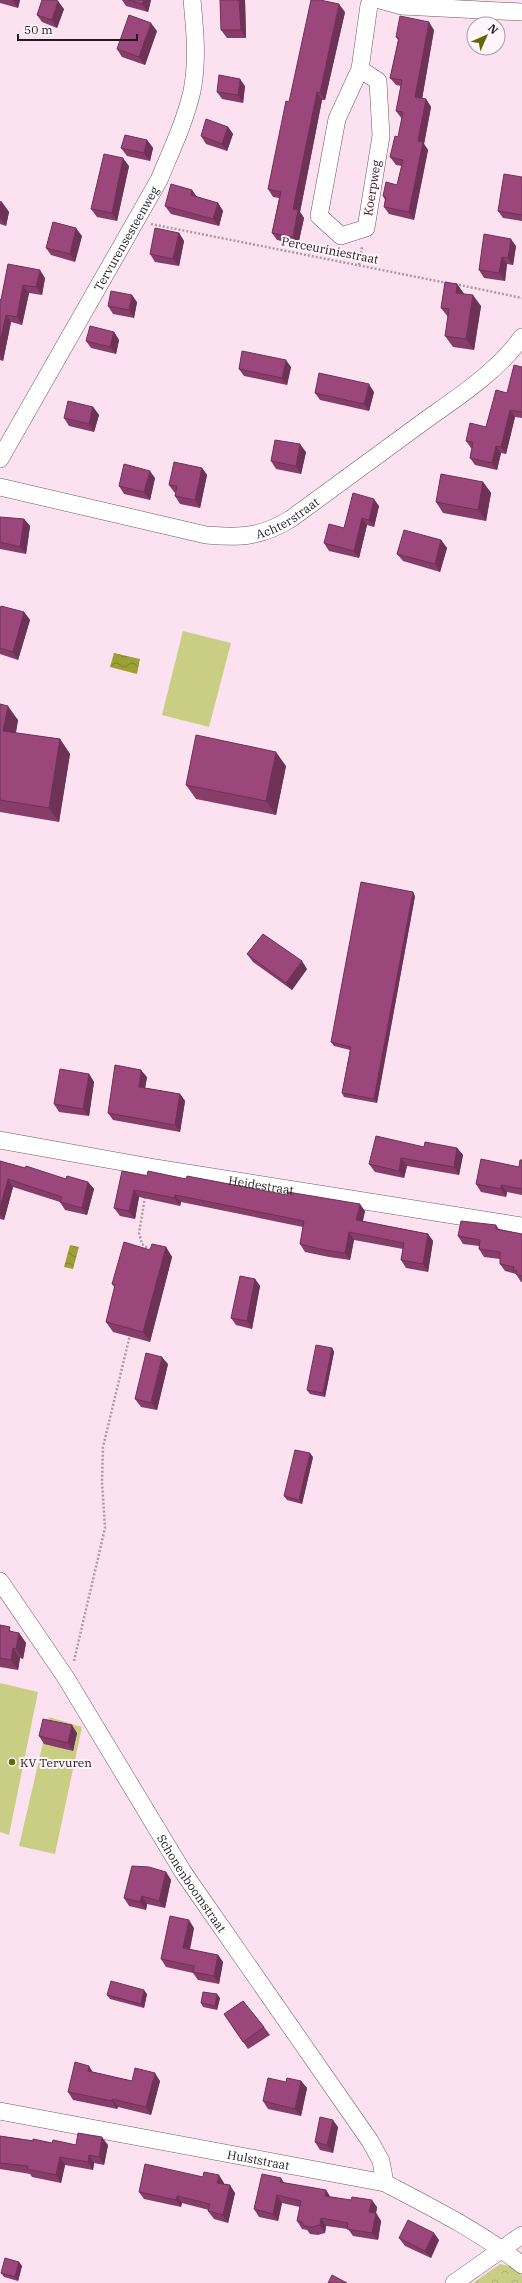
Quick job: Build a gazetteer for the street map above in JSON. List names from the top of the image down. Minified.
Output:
{"streets":{"street":["Koerpweg","Tervurensesteenweg","Achterstraat","Heidestraat","Schonenboomstraat","Hulststraat"],"path":["Perceuriniestraat"]},"crossings":[["Tervurensesteenweg","Perceuriniestraat"],["Schonenboomstraat","Hulststraat"]],"places":["KV Tervuren"],"scale_bar":"50 m","north":"top right"}
